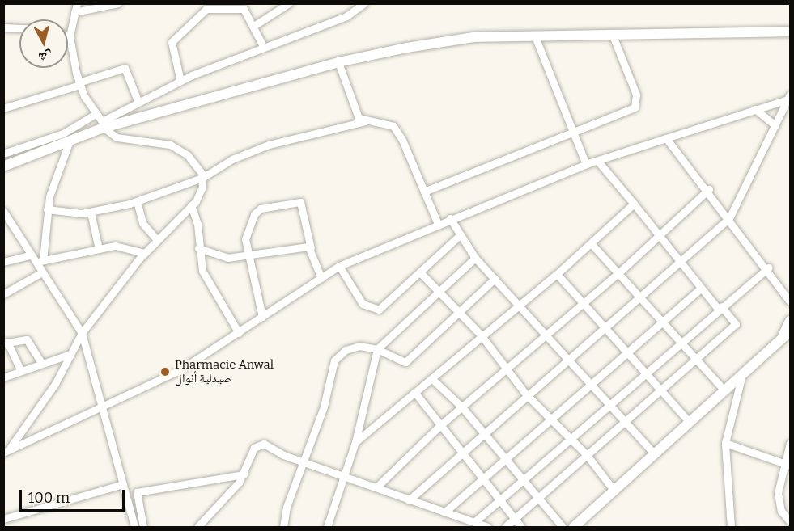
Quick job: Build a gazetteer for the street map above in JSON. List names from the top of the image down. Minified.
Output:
{"places":["Pharmacie Anwal صيدلية أنوال"],"scale_bar":"100 m","north":"bottom"}
